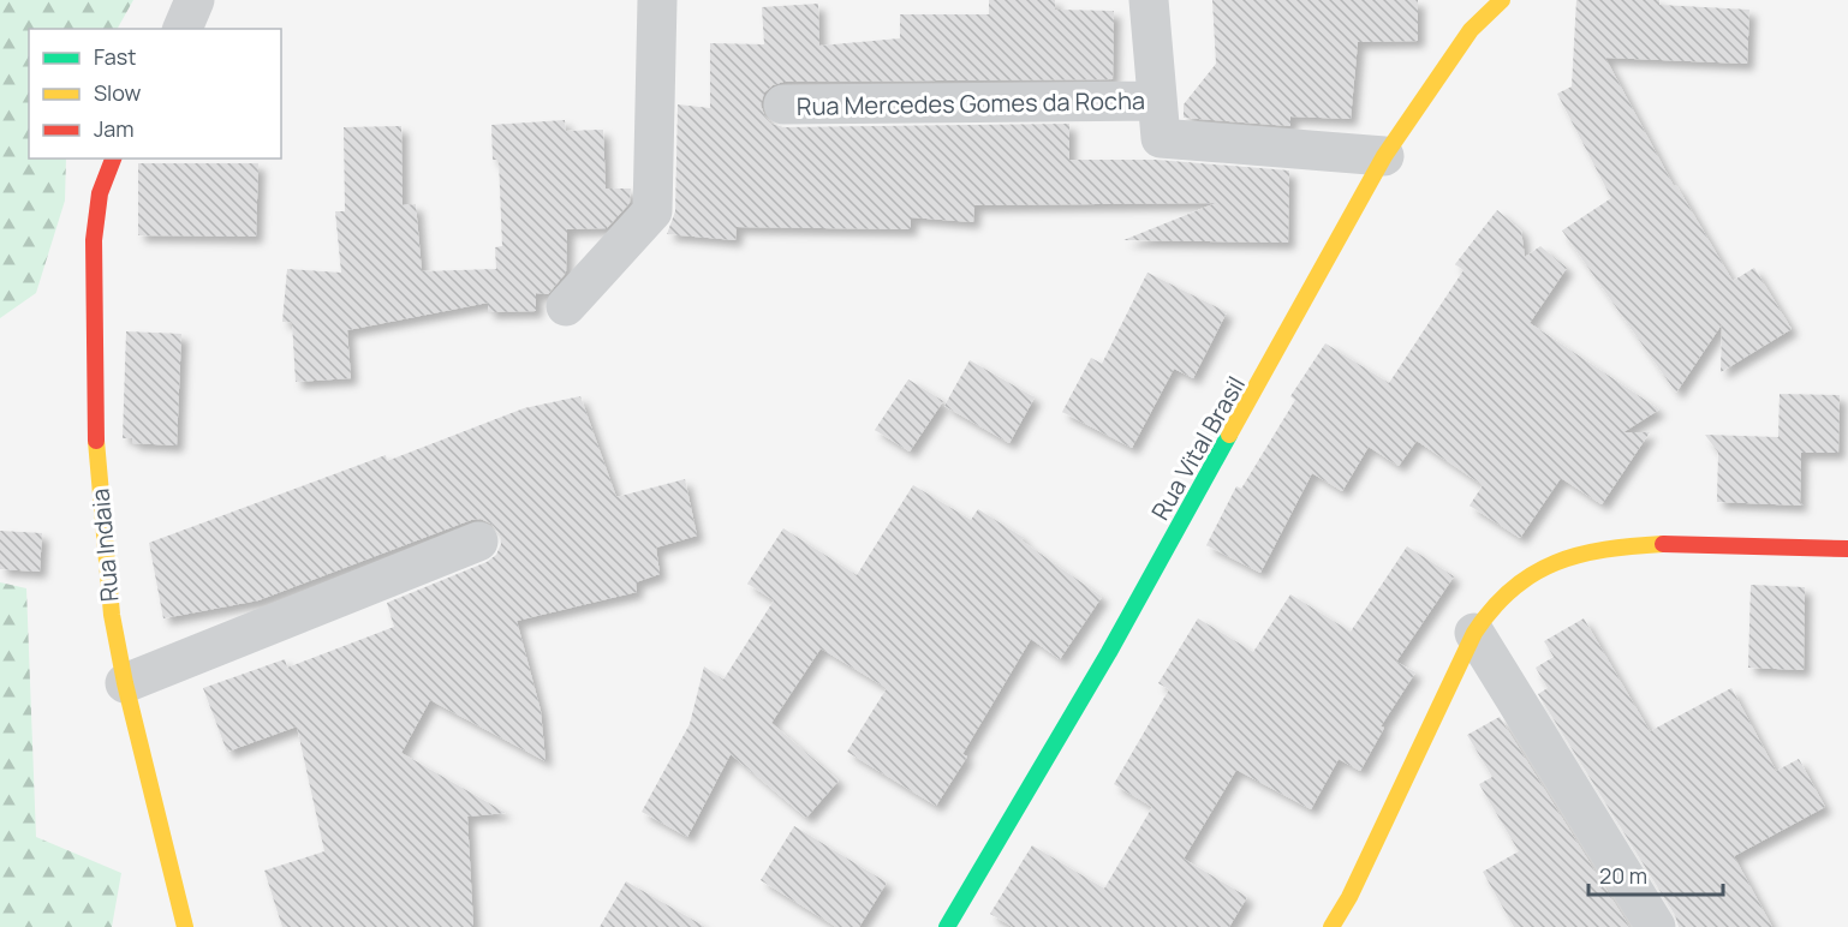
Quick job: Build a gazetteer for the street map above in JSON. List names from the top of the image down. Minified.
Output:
{"streets":{"street":["Rua Mercedes Gomes da Rocha","Rua Vital Brasil","Rua Indaia"]},"crossings":[["Rua Mercedes Gomes da Rocha","Rua Vital Brasil"]],"legend":["Fast","Slow","Jam"],"scale_bar":"20 m"}
